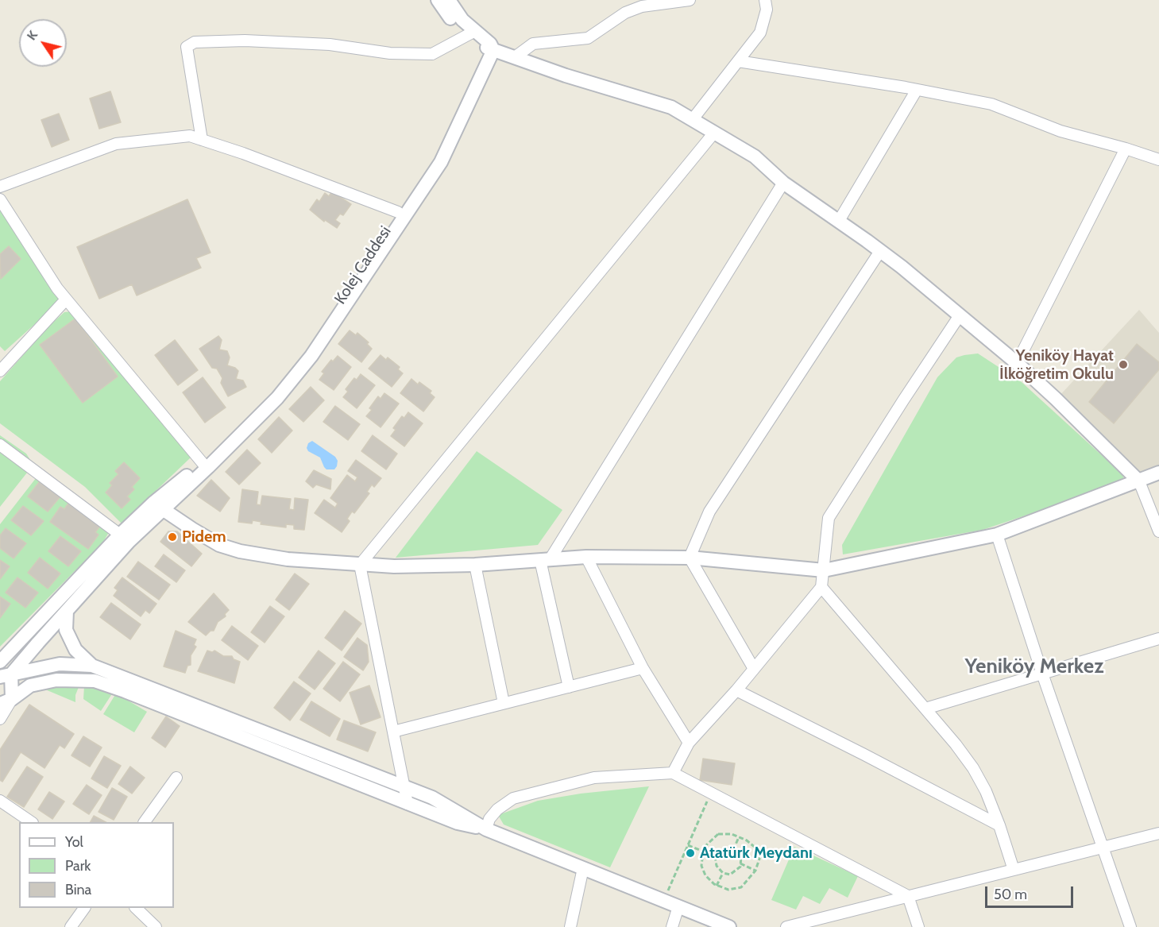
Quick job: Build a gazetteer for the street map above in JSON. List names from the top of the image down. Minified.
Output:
{"streets":{"street":["Kolej Caddesi"]},"districts":["Yeniköy Merkez"],"places":["Yeniköy Hayat İlköğretim Okulu","Pidem","Atatürk Meydanı"],"legend":["Yol","Park","Bina"],"scale_bar":"50 m","north":"top left"}
